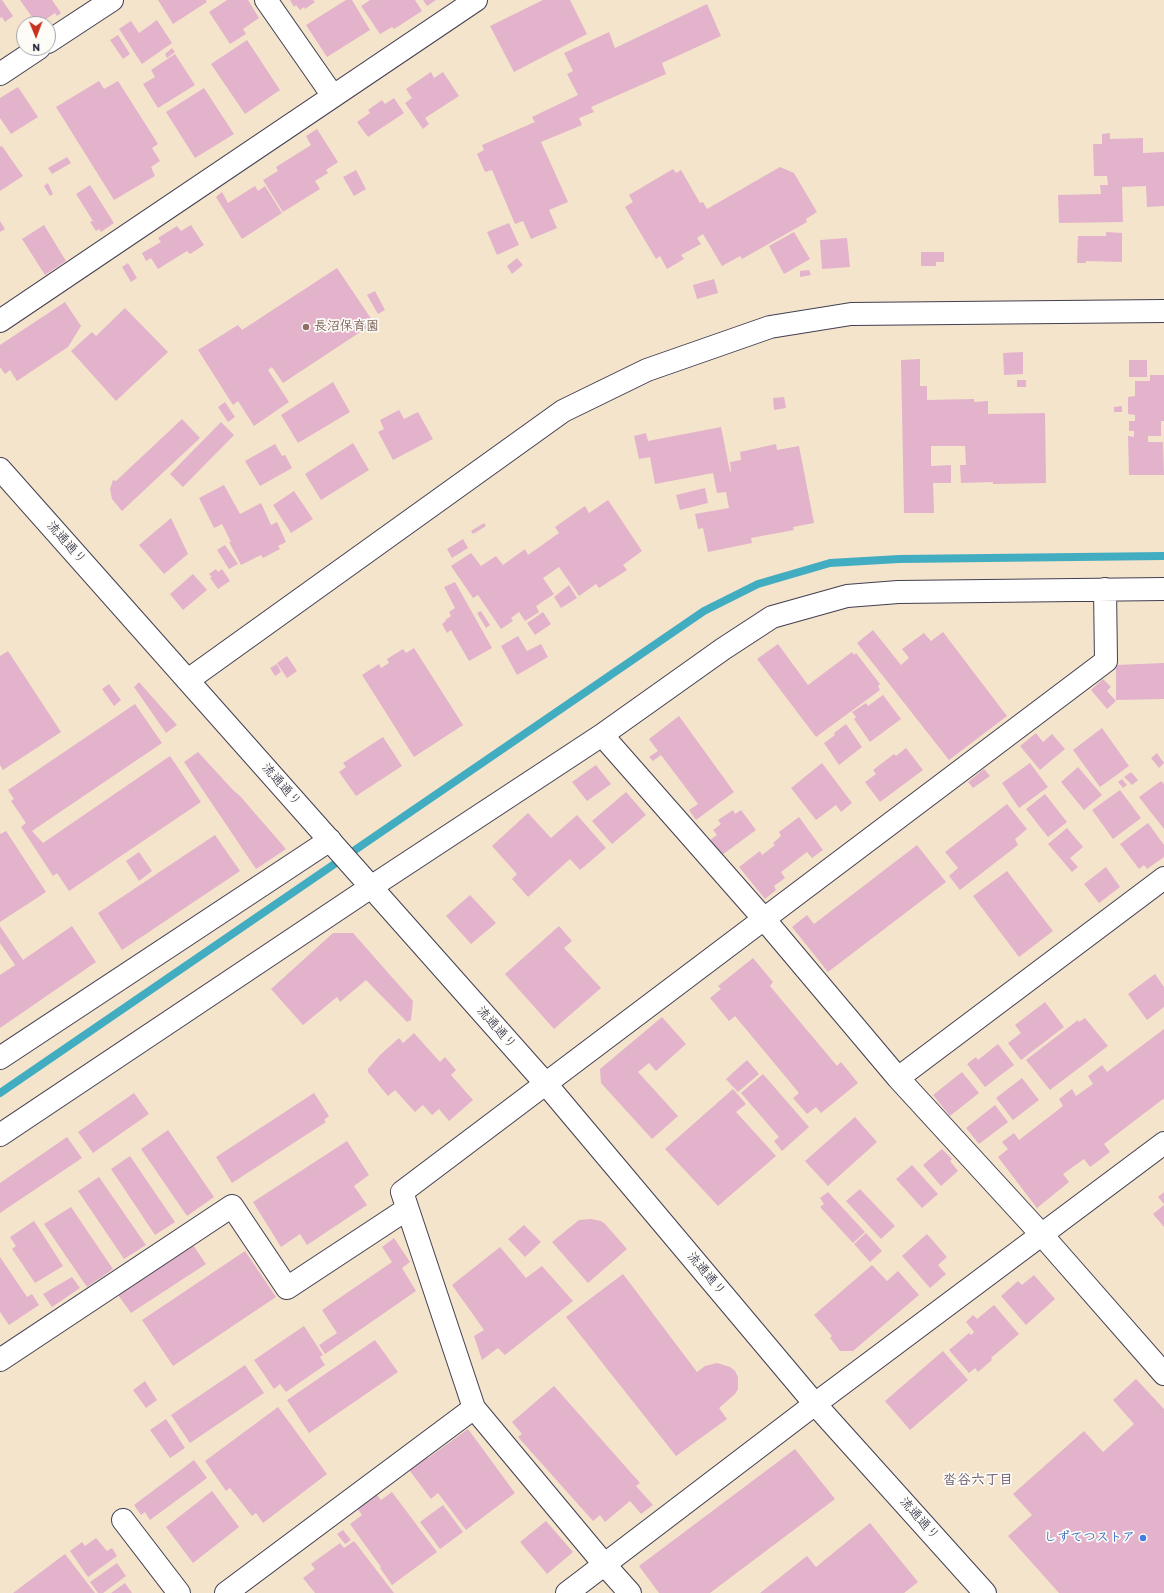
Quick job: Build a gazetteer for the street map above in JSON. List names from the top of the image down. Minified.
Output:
{"streets":{"street":["流通通り"]},"districts":["沓谷六丁目"],"places":["長沼保育園","しずてつストア"],"north":"bottom"}
